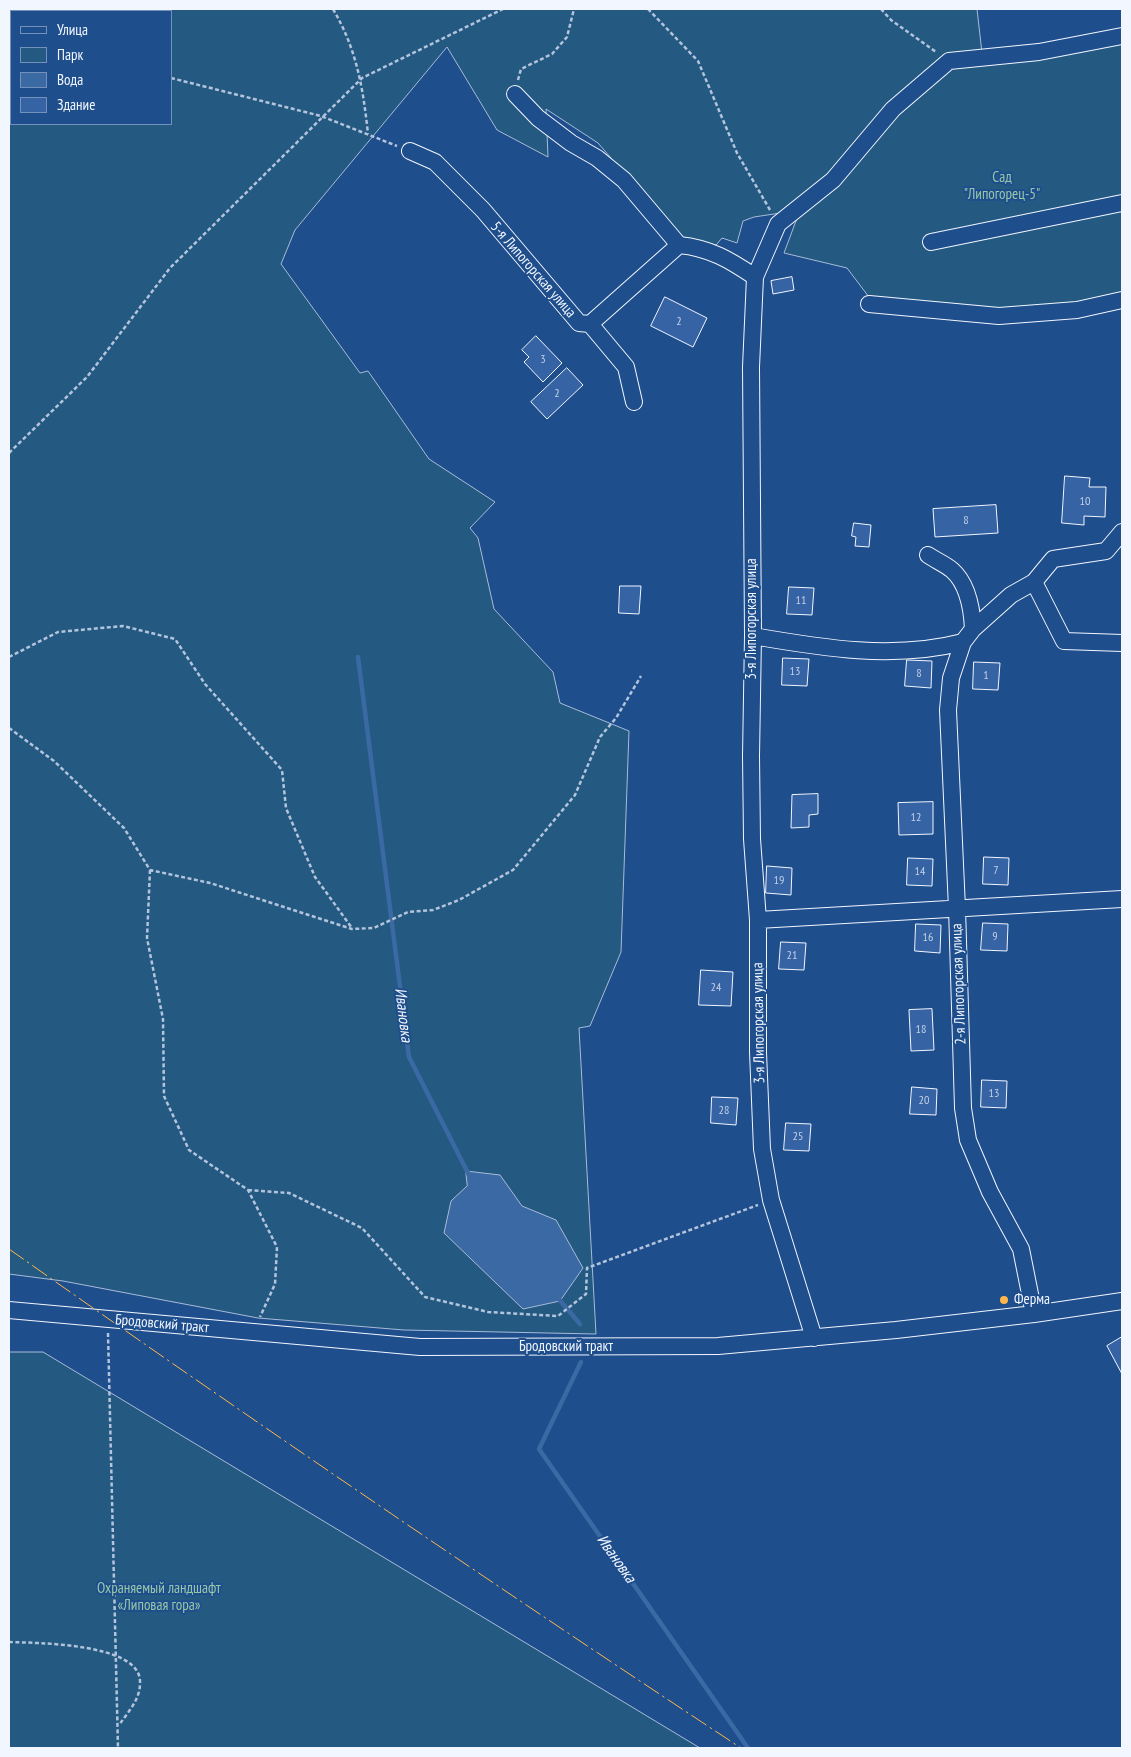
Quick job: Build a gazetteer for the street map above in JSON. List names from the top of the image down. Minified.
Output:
{"streets":{"street":["5-я Липогорская улица","3-я Липогорская улица","2-я Липогорская улица","Бродовский тракт"]},"crossings":[["3-я Липогорская улица","Бродовский тракт"],["2-я Липогорская улица","Бродовский тракт"]],"water":["Ивановка"],"parks":["Сад \"Липогорец-5\"","Охраняемый ландшафт «Липовая гора»"],"places":["Ферма"],"house_numbers":["2","3","2","10","8","11","13","8","1","12","7","14","19","9","16","21","24","18","13","20","28","25"],"legend":["Улица","Парк","Вода","Здание"]}
